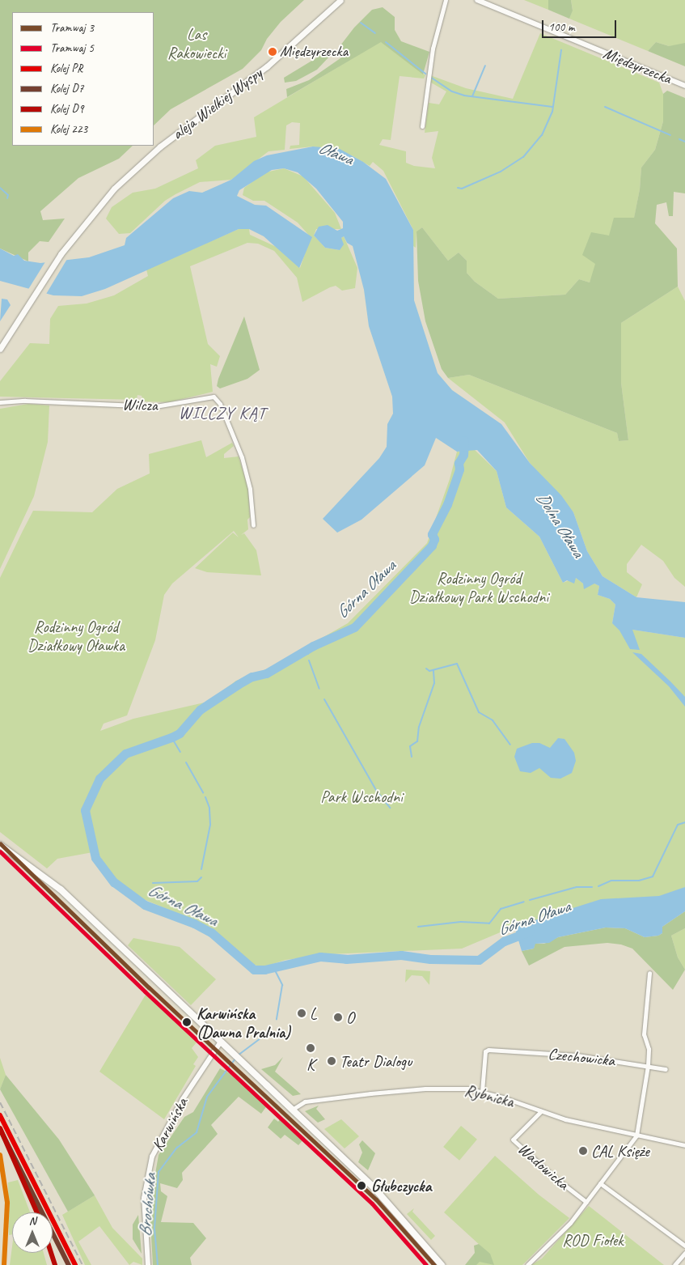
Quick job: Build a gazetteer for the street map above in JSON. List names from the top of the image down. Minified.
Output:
{"streets":{"main road":["aleja Wielkiej Wyspy"],"street":["Międzyrzecka","Wilcza","Czechowicka","Rybnicka","Karwińska","Wadowicka"]},"crossings":[["Czechowicka","Rybnicka"],["Rybnicka","Wadowicka"]],"districts":["WILCZY KĄT"],"water":["Oława","Dolna Oława","Górna Oława","Brochówka"],"parks":["Las Rakowiecki","Rodzinny Ogród Działkowy Park Wschodni","Rodzinny Ogród Działkowy Oławka","Park Wschodni","ROD Fiołek"],"places":["Międzyrzecka","L","O","Karwińska (Dawna Pralnia)","K","Teatr Dialogu","CAL Księże","Głubczycka"],"lines":["tram line 3","tram line 5","rail line PR","rail line D9","rail line D7","rail line 223"],"legend":["Tramwaj 3","Tramwaj 5","Kolej PR","Kolej D7","Kolej D9","Kolej 223"],"scale_bar":"100 m","north":"top"}
